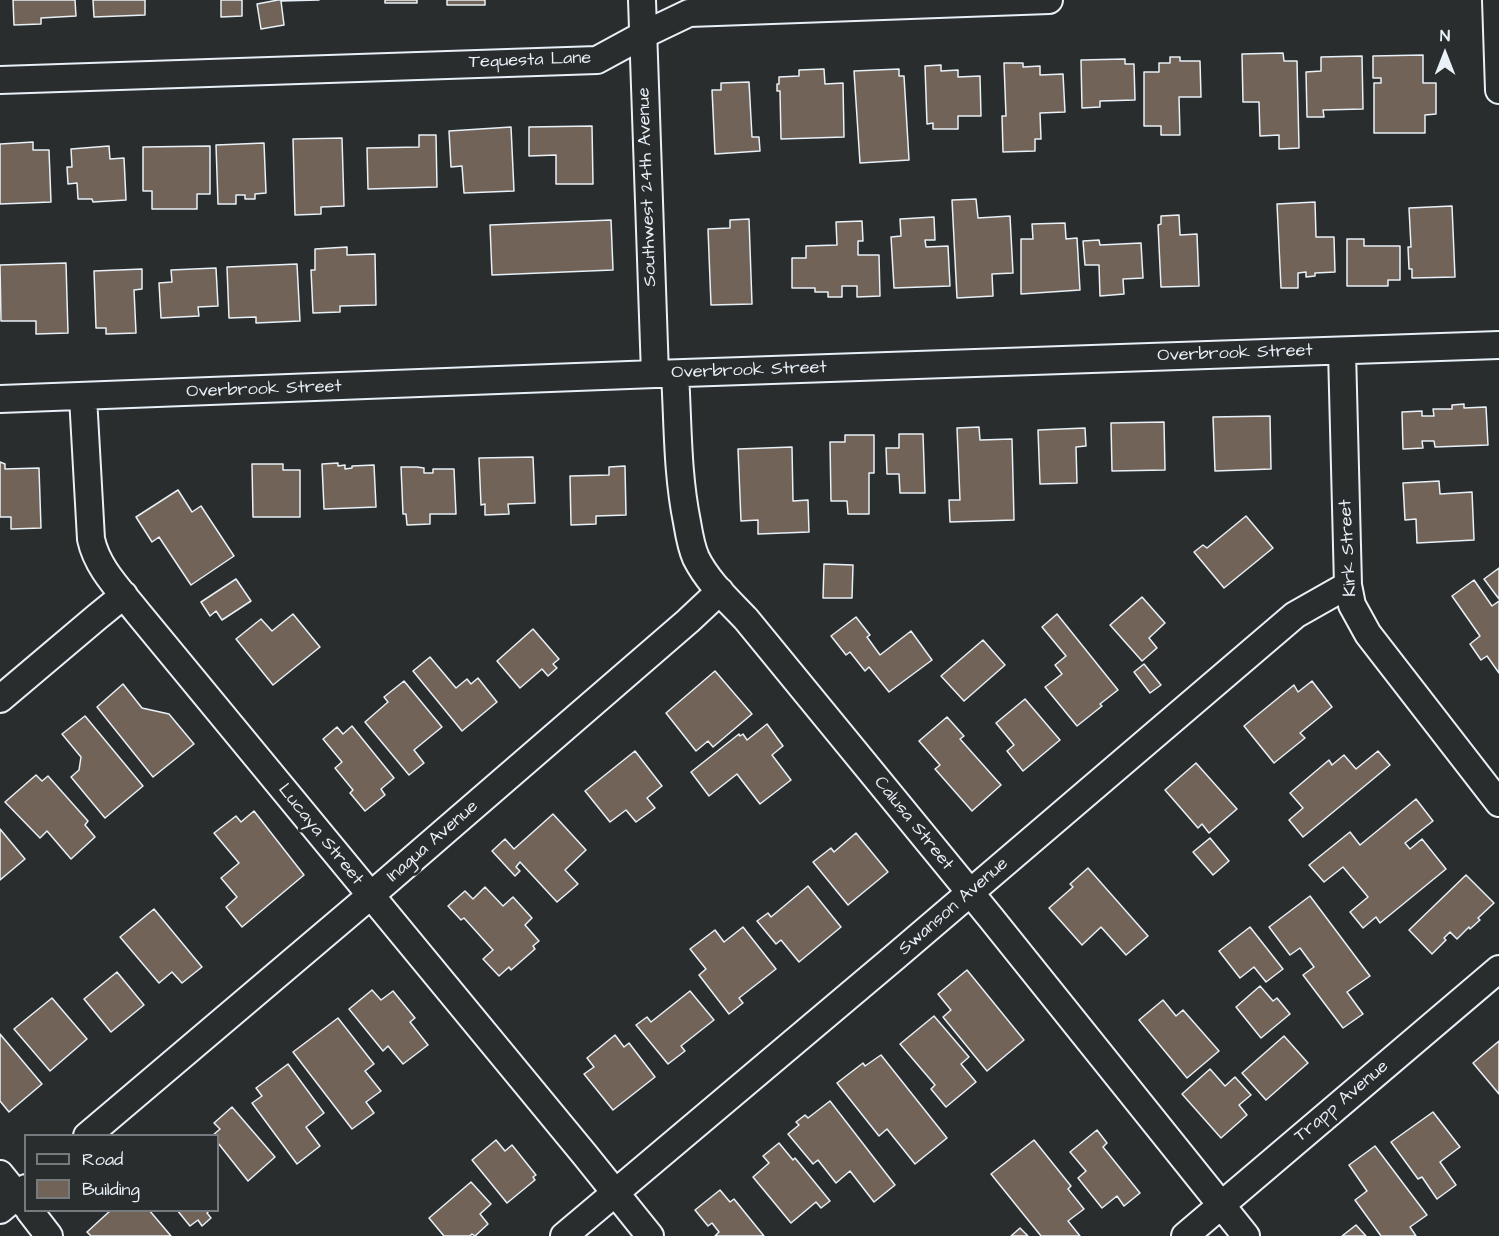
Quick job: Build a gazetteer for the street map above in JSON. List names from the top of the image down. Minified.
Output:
{"streets":{"street":["Tequesta Lane","Southwest 24th Avenue","Overbrook Street","Kirk Street","Calusa Street","Lucaya Street","Inagua Avenue","Swanson Avenue","Trapp Avenue"]},"crossings":[["Tequesta Lane","Southwest 24th Avenue"],["Southwest 24th Avenue","Overbrook Street"],["Southwest 24th Avenue","Calusa Street"],["Overbrook Street","Kirk Street"],["Overbrook Street","Calusa Street"],["Overbrook Street","Lucaya Street"],["Kirk Street","Swanson Avenue"],["Calusa Street","Inagua Avenue"],["Calusa Street","Swanson Avenue"],["Calusa Street","Trapp Avenue"],["Lucaya Street","Inagua Avenue"],["Lucaya Street","Swanson Avenue"]],"legend":["Road","Building"],"north":"top"}
